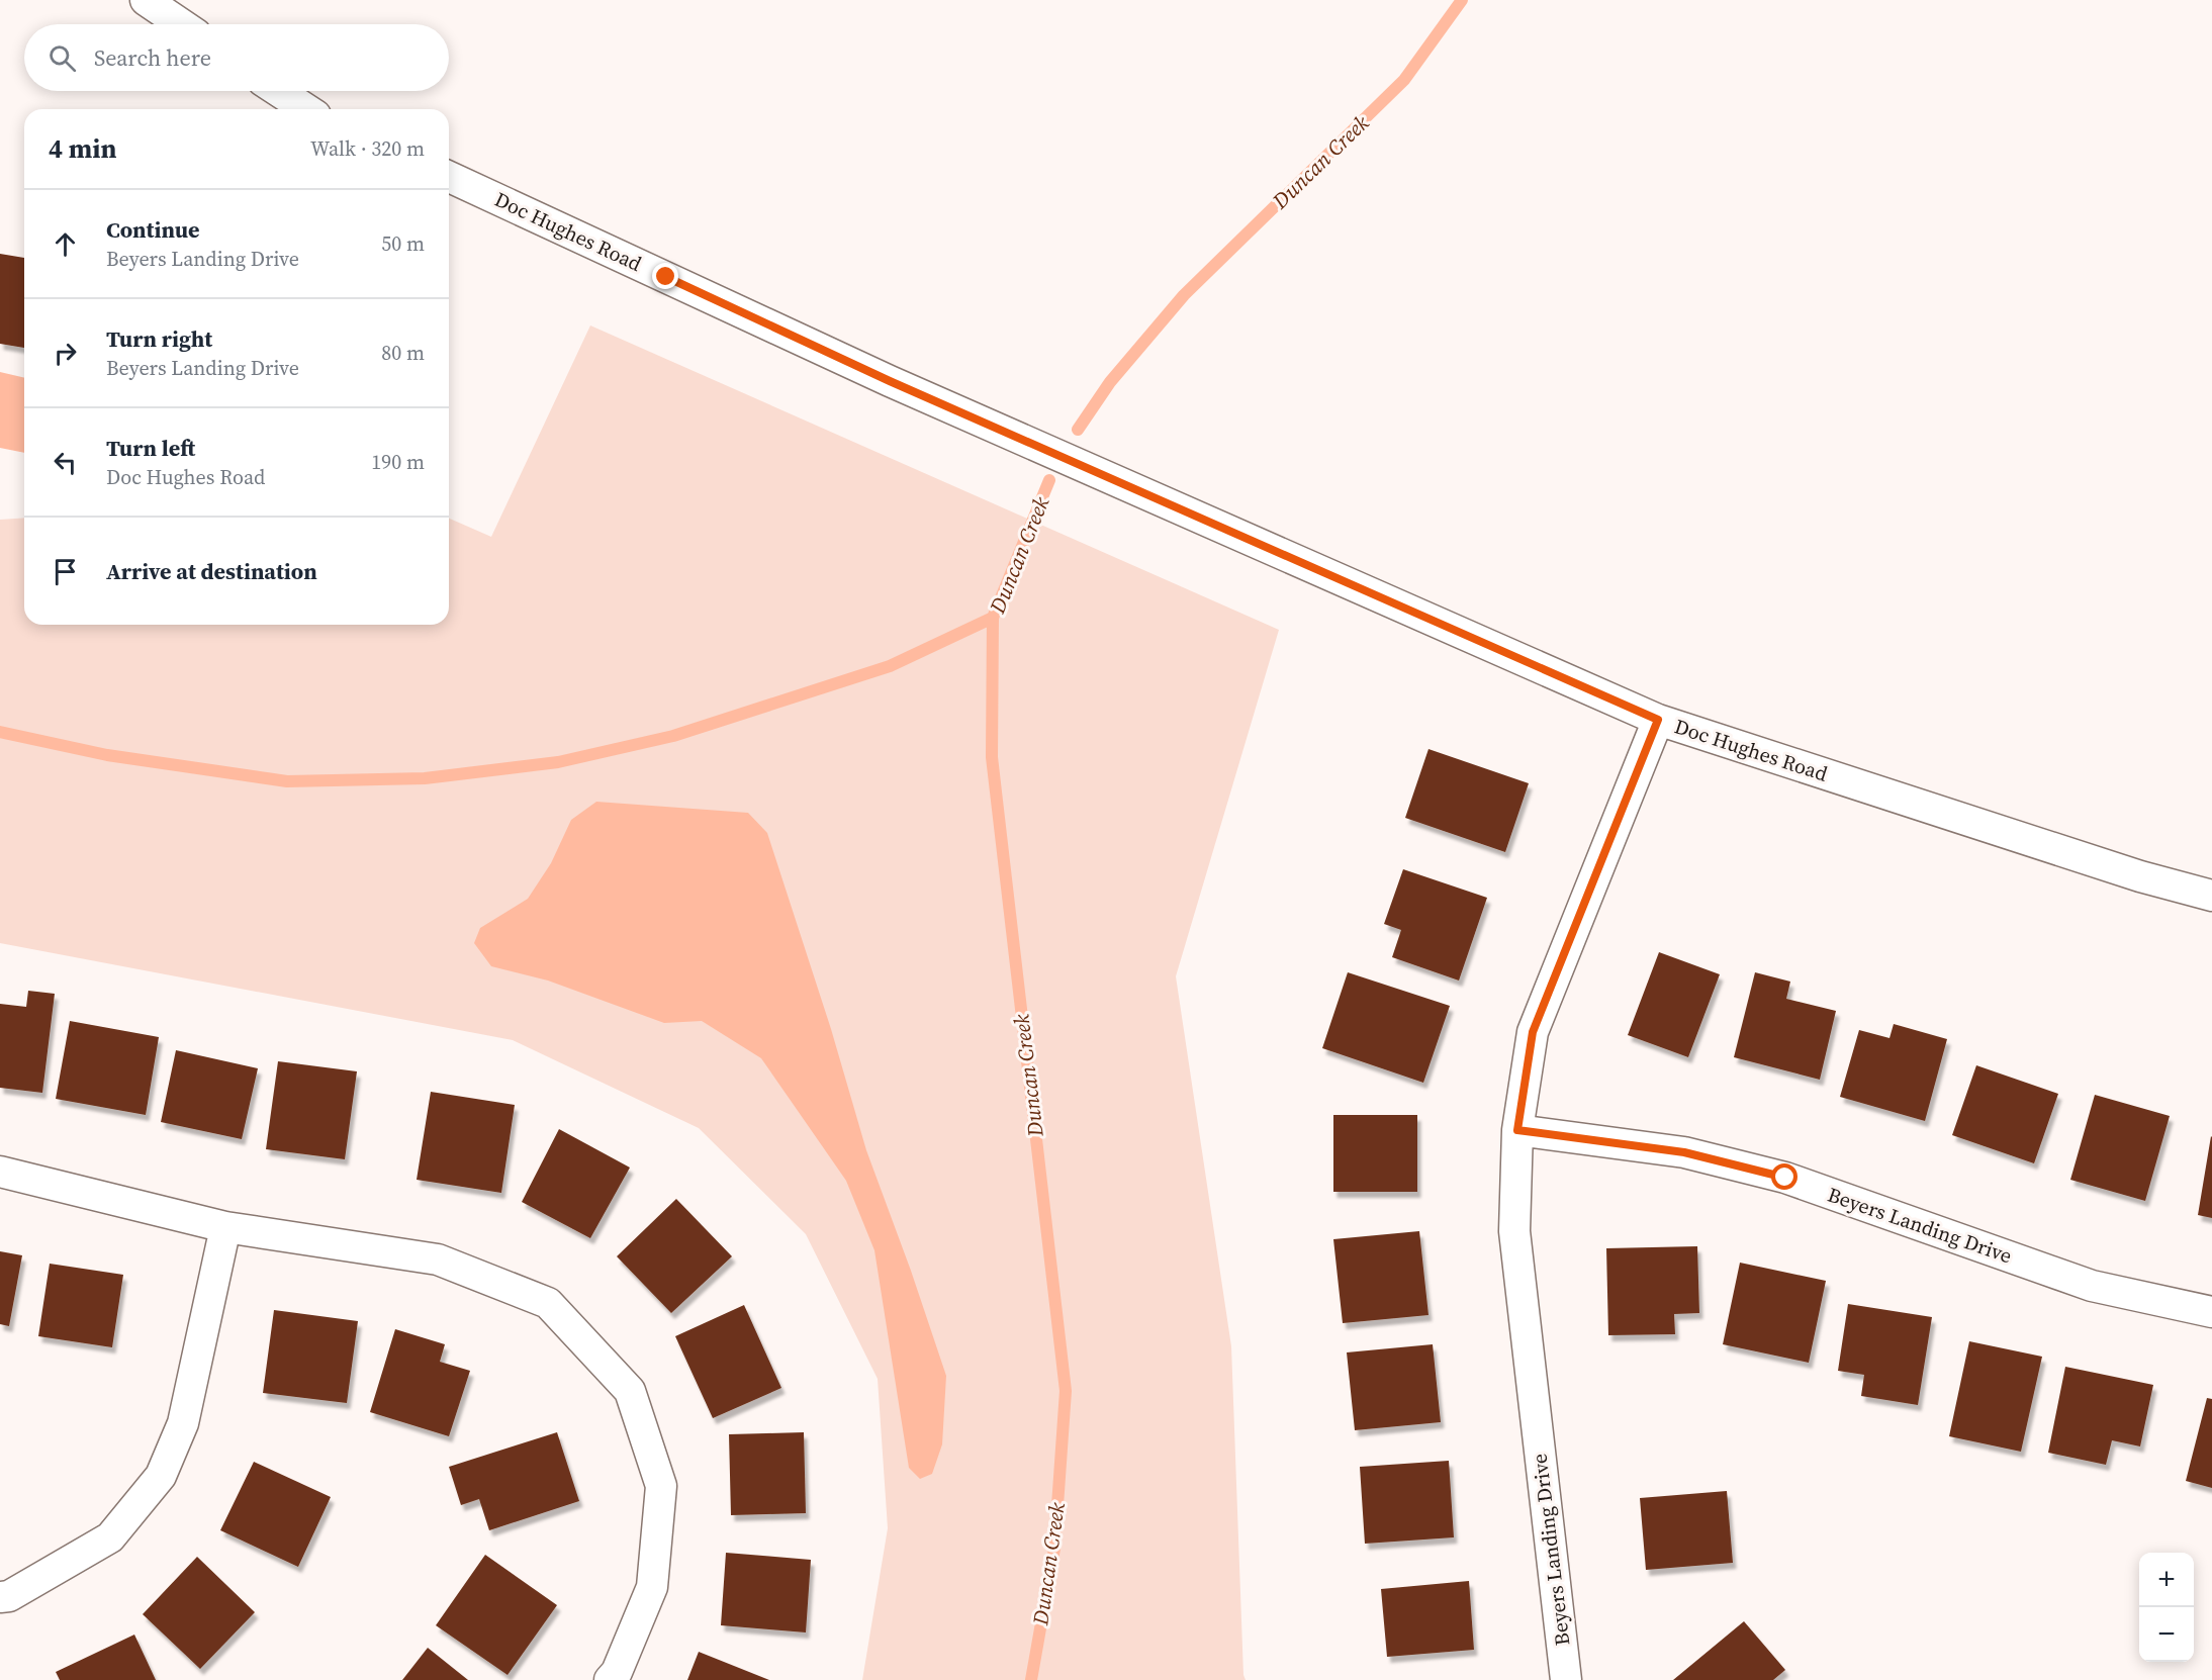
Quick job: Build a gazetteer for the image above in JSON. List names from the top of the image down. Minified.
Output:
{"streets":{"street":["Doc Hughes Road","Beyers Landing Drive"]},"crossings":[["Doc Hughes Road","Beyers Landing Drive"]],"water":["Duncan Creek"],"page":{"search":"Search here","heading":["4 min","Walk · 320 m"],"list":[["Continue","Beyers Landing Drive","50 m"],["Turn right","Beyers Landing Drive","80 m"],["Turn left","Doc Hughes Road","190 m"],"Arrive at destination"],"map_buttons":["+","−"]}}
